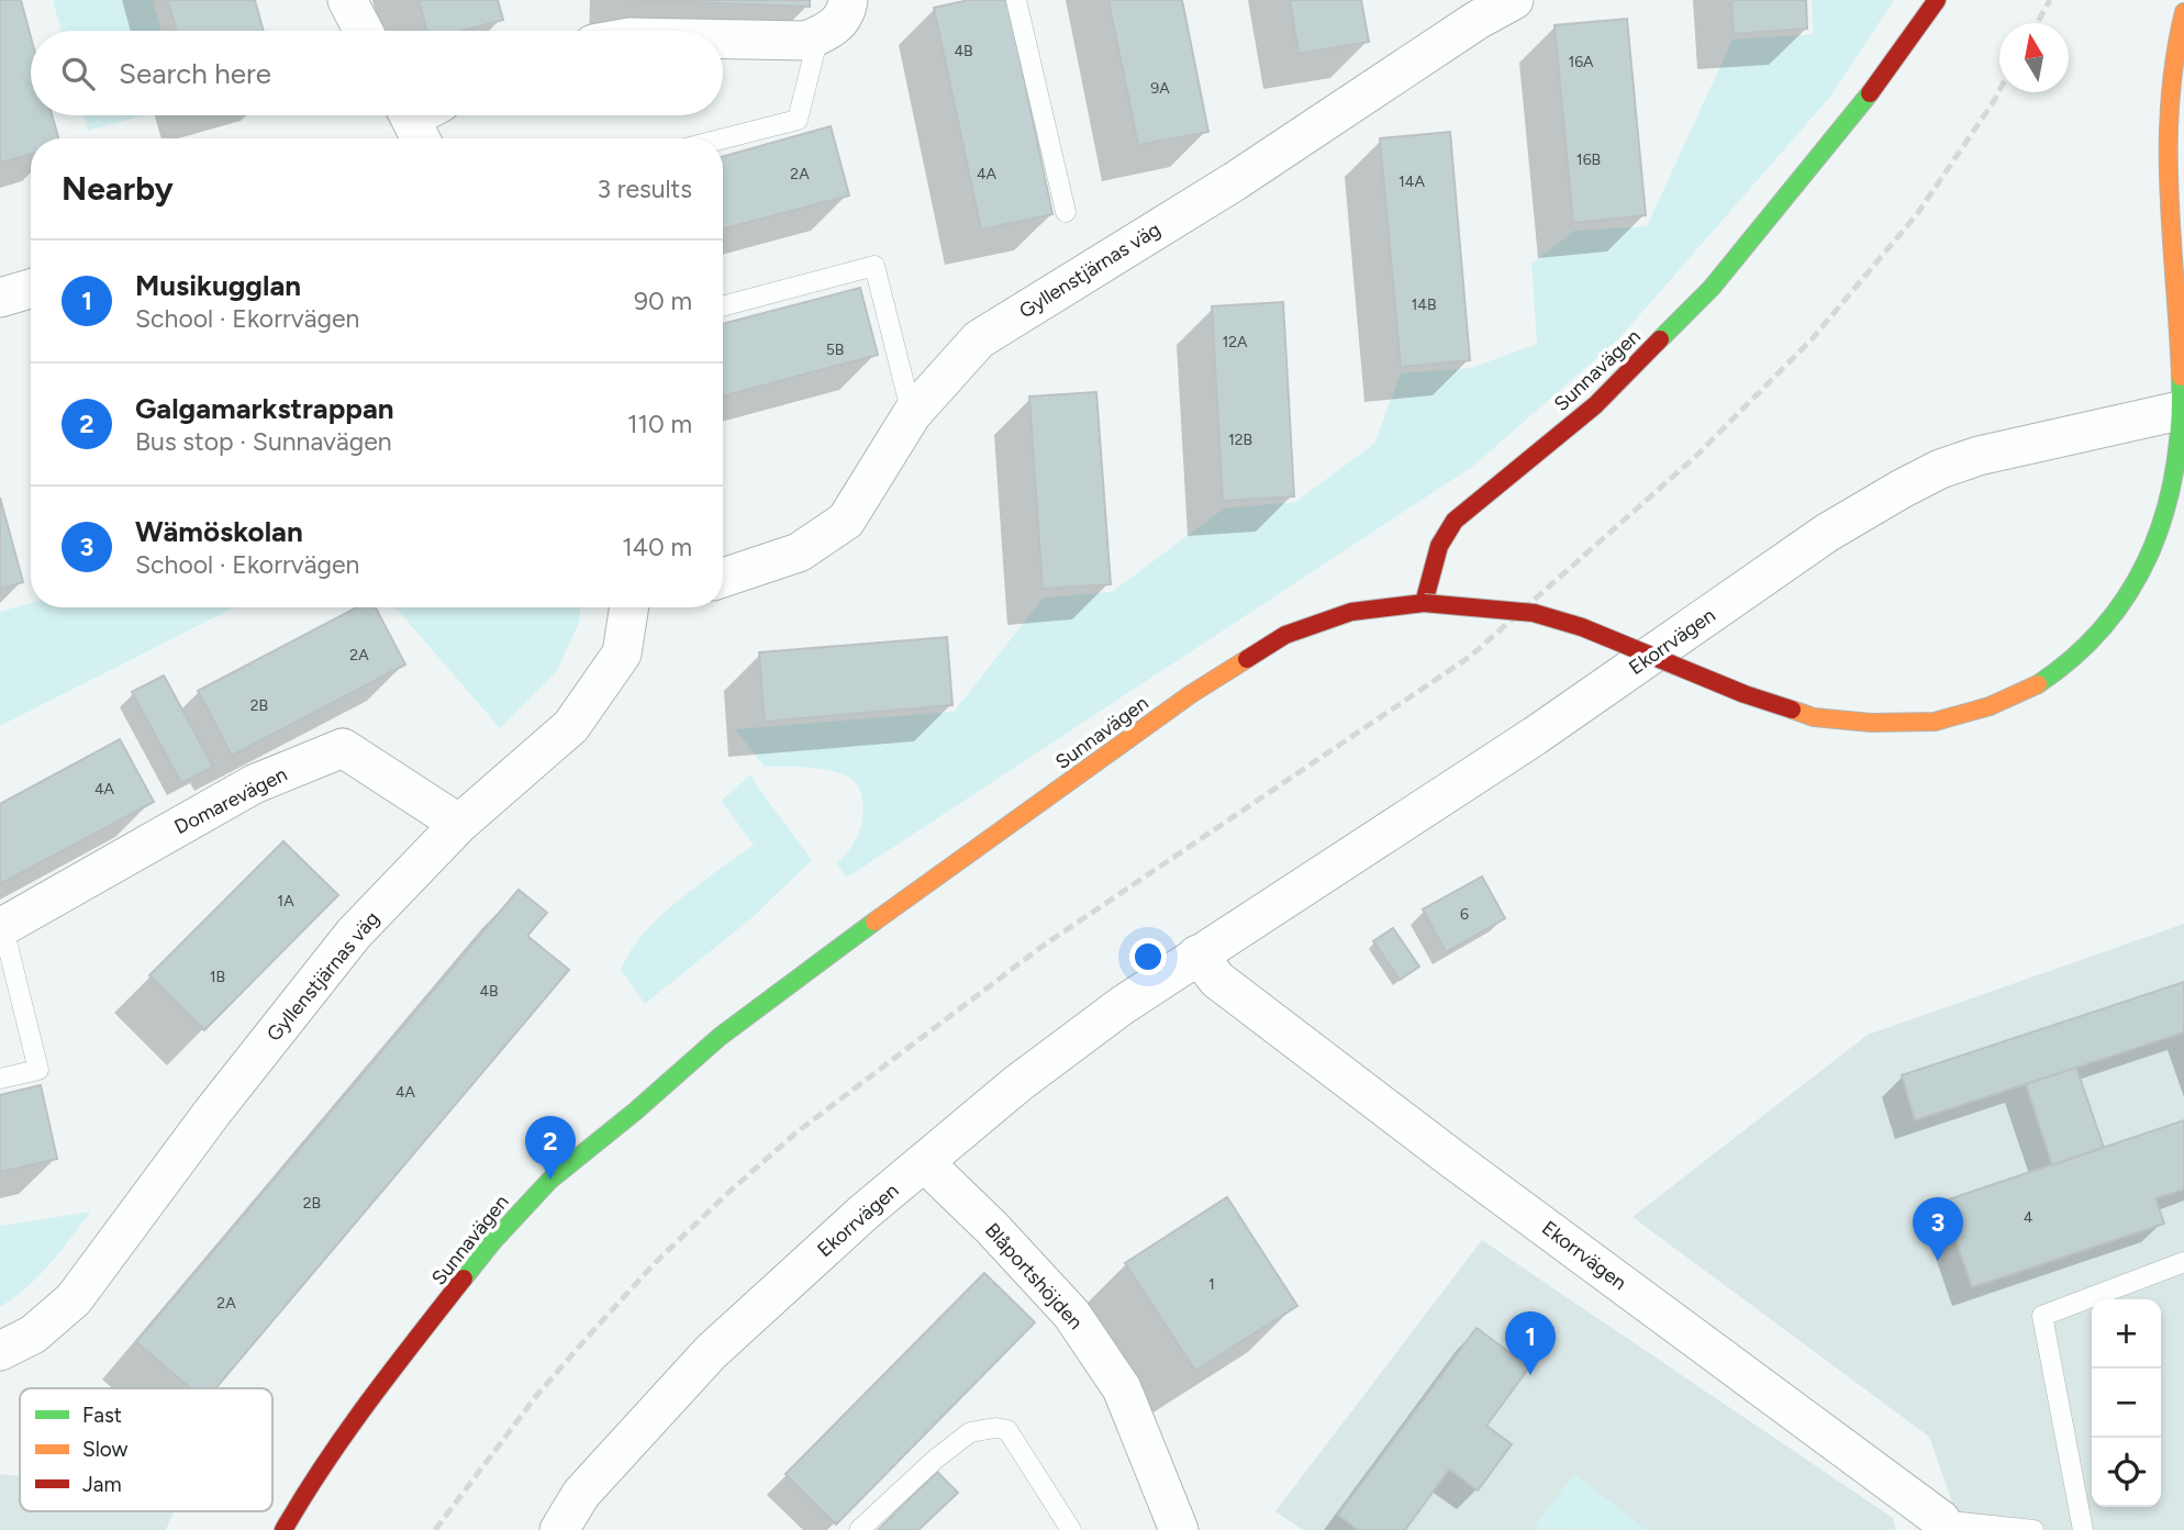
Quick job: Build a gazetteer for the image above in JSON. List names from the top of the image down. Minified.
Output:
{"streets":{"main road":["Sunnavägen"],"street":["Gyllenstjärnas väg","Ekorrvägen","Domarevägen","Blåportshöjden"]},"crossings":[["Gyllenstjärnas väg","Domarevägen"],["Ekorrvägen","Blåportshöjden"]],"house_numbers":["4B","16A","9A","16B","2A","4A","14A","14B","12A","5B","12B","2A","2B","4A","1A","6","1B","4B","4A","2B","4","1","2A"],"legend":["Fast","Slow","Jam"],"north":"top","page":{"search":"Search here","heading":["Nearby","3 results"],"list":[{"mark":"1","name":"Musikugglan","note":"School · Ekorrvägen","value":"90 m"},{"mark":"2","name":"Galgamarkstrappan","note":"Bus stop · Sunnavägen","value":"110 m"},{"mark":"3","name":"Wämöskolan","note":"School · Ekorrvägen","value":"140 m"}],"pins":["2","3","1"],"map_buttons":["+","−"]}}
